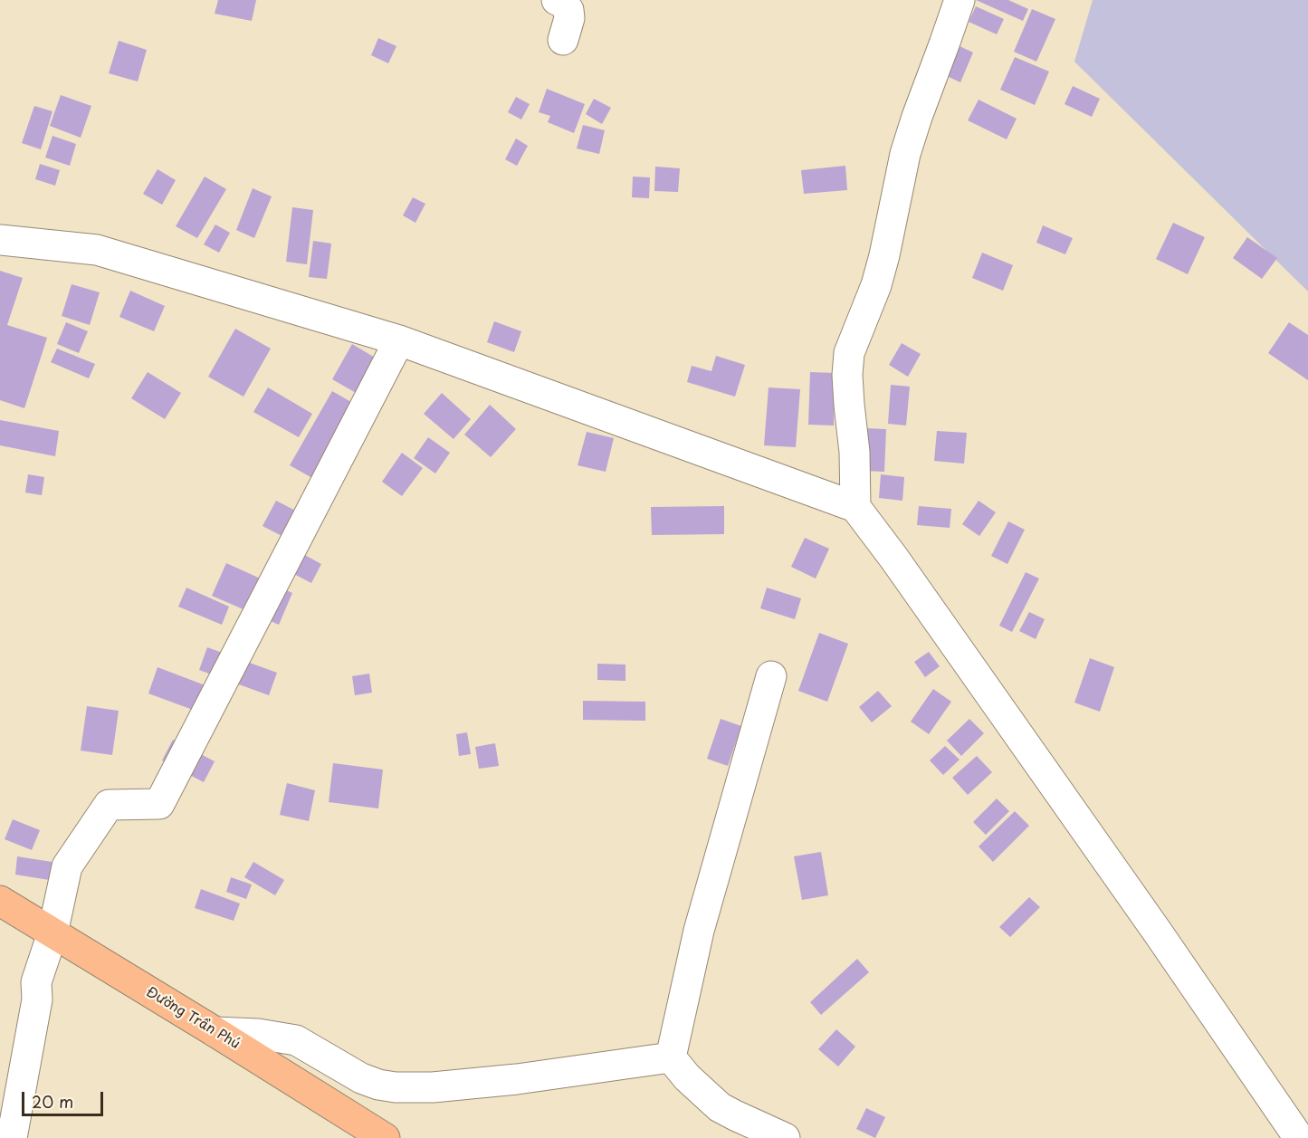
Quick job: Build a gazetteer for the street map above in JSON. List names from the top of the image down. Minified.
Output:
{"streets":{"main road":["Đường Trần Phú"]},"scale_bar":"20 m"}
